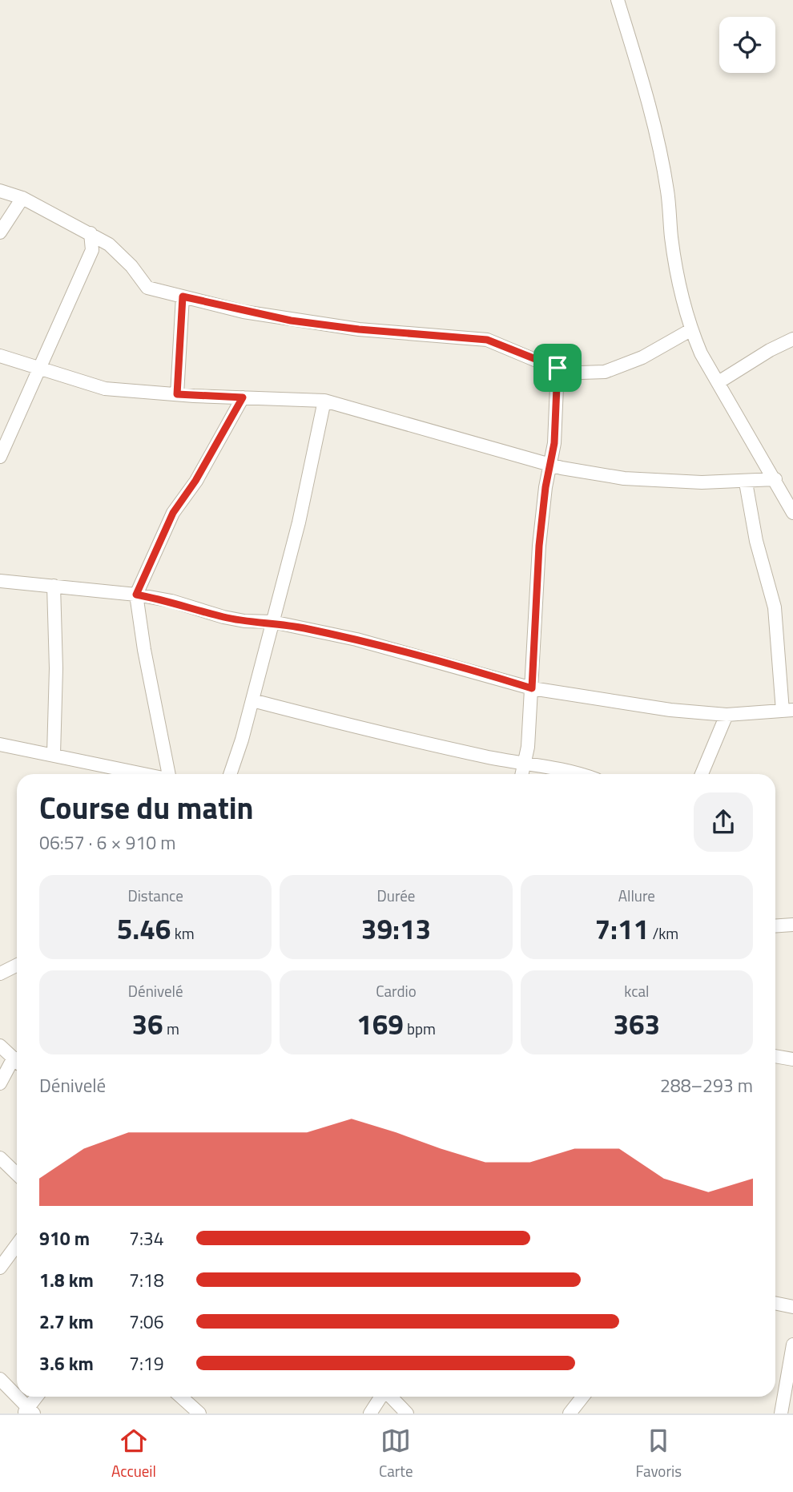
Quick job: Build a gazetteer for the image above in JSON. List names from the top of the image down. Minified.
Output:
{"page":{"heading":["Course du matin","06:57 · 6 × 910 m"],"stats":[["Distance","5.46 km"],["Durée","39:13"],["Allure","7:11 /km"],["Dénivelé","36 m"],["Cardio","169 bpm"],["kcal","363"]],"chart":["Dénivelé","288–293 m"],"list":[{"name":"910 m","note":"7:34"},{"name":"1.8 km","note":"7:18"},{"name":"2.7 km","note":"7:06"},{"name":"3.6 km","note":"7:19"}],"tabs":["Accueil","Carte","Favoris"]}}
